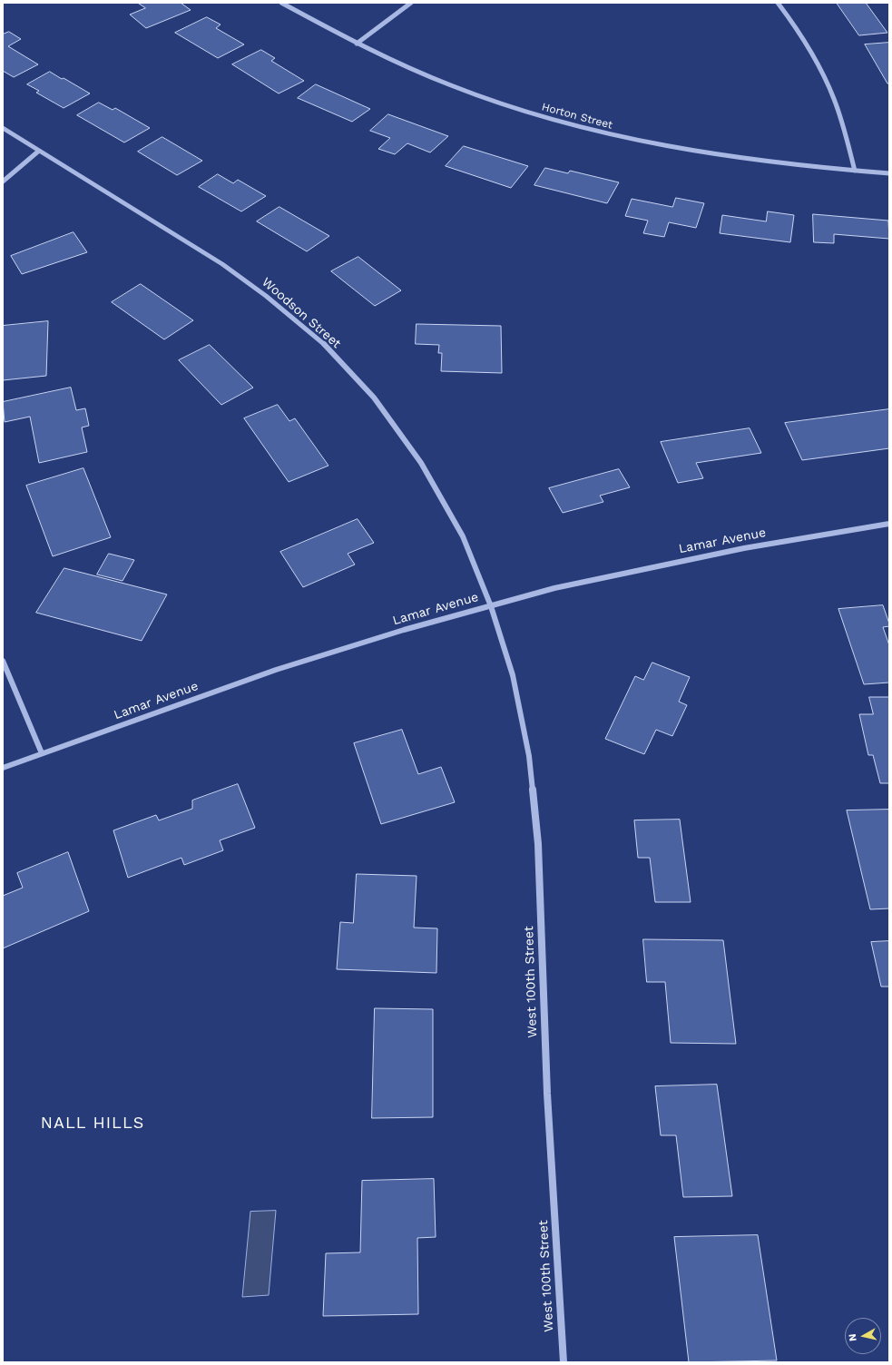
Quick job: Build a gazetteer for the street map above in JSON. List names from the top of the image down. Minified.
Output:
{"streets":{"street":["Horton Street","Woodson Street","Lamar Avenue","West 100th Street"]},"crossings":[["Woodson Street","Lamar Avenue"],["Woodson Street","West 100th Street"],["Lamar Avenue","West 100th Street"]],"districts":["NALL HILLS"],"north":"left"}
